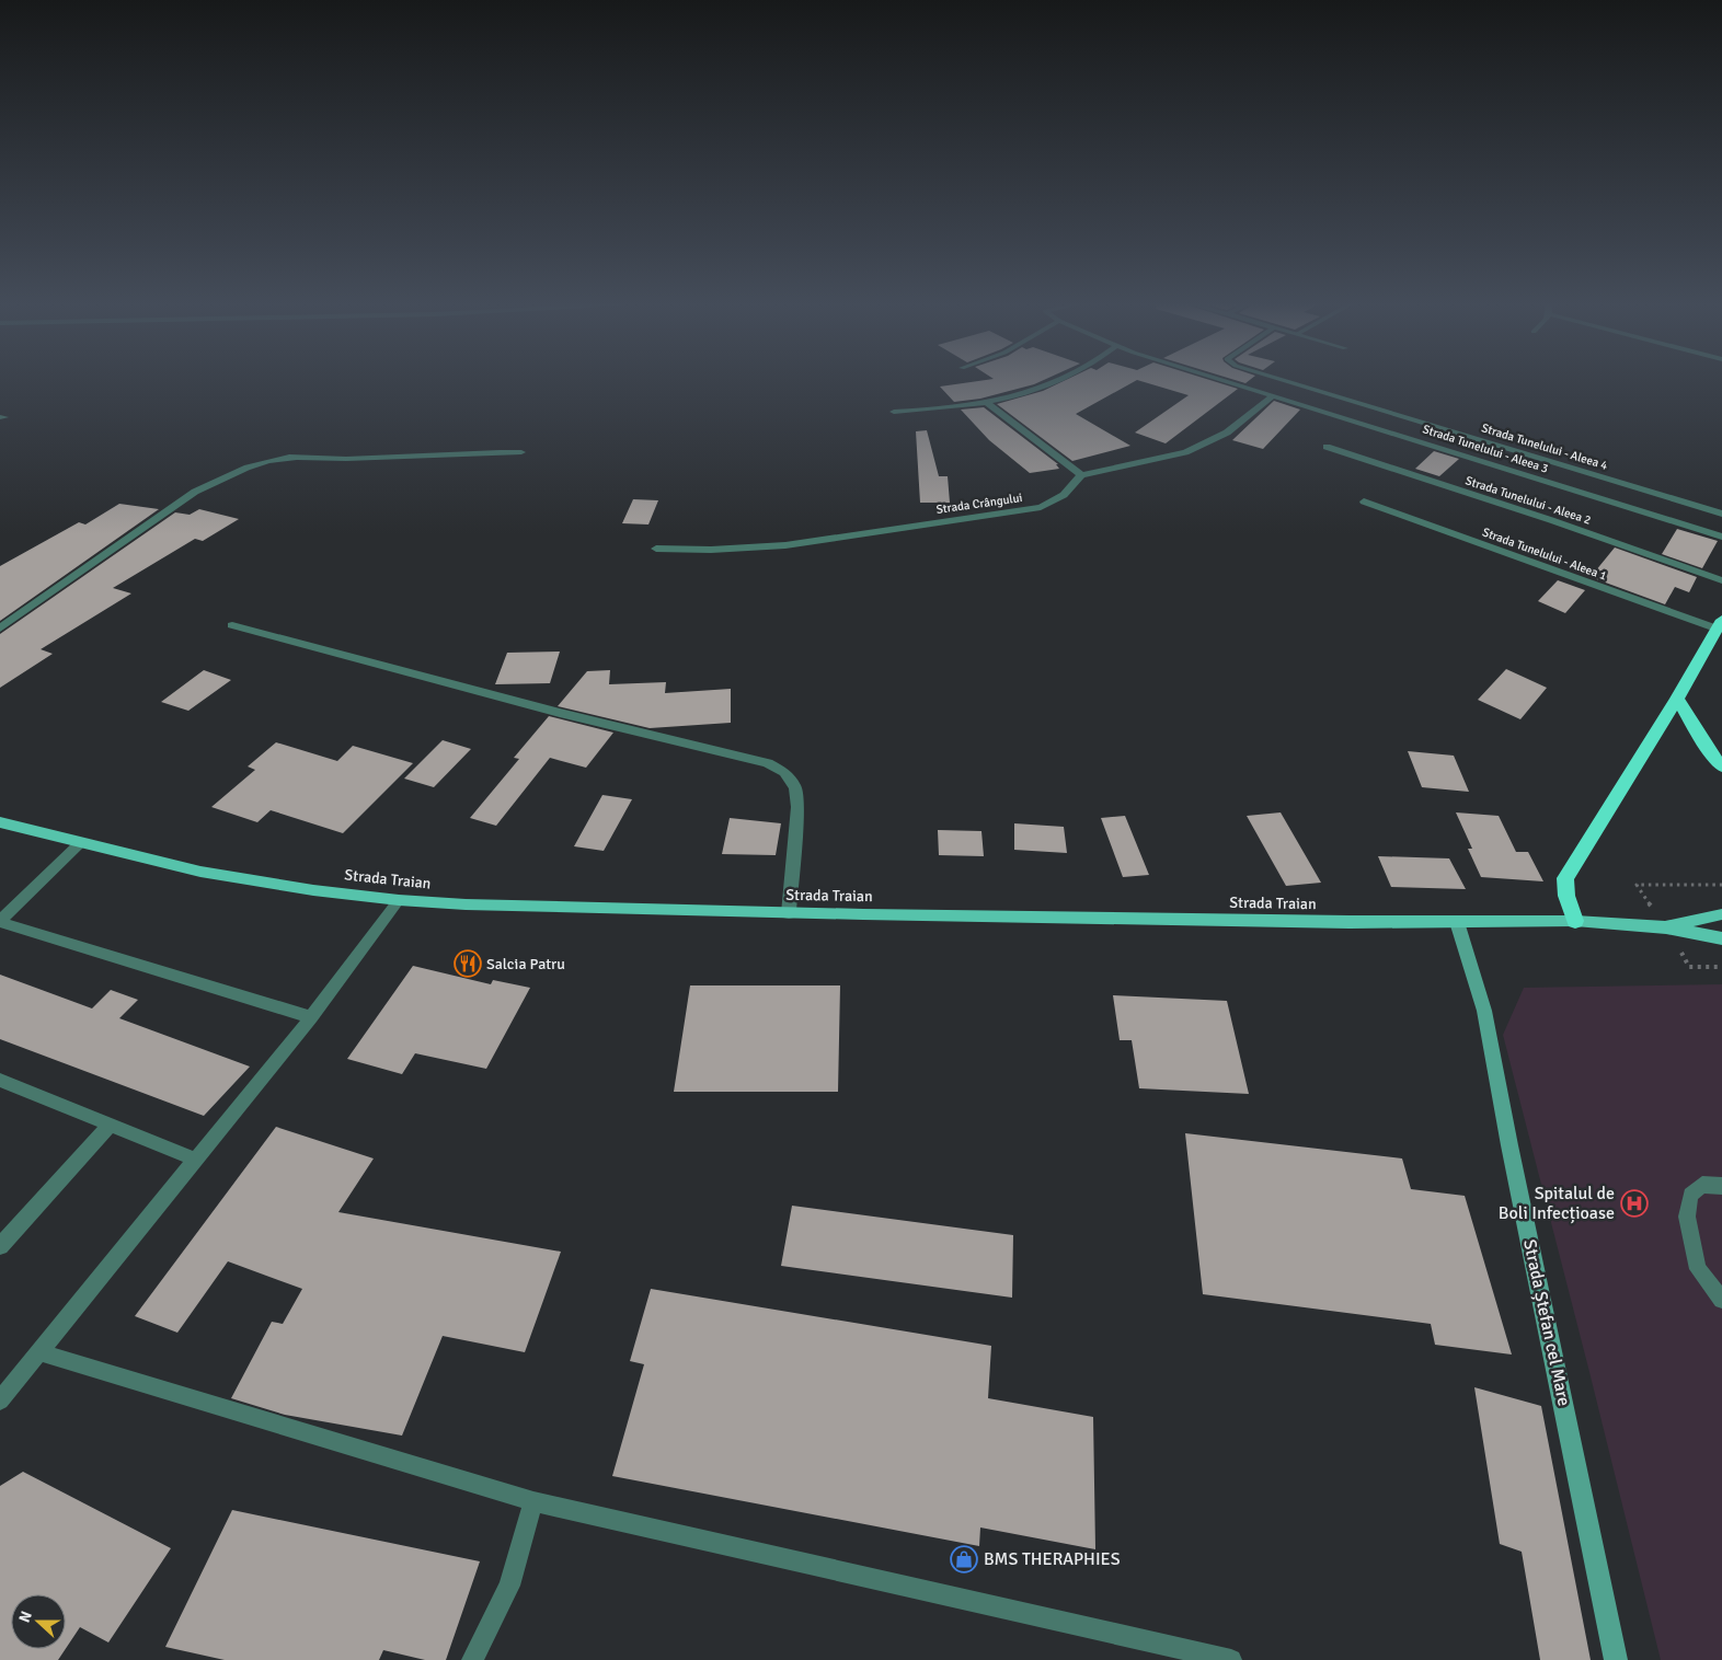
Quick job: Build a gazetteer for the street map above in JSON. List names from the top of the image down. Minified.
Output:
{"streets":{"main road":["Strada Traian"],"street":["Strada Tunelului - Aleea 4","Strada Tunelului - Aleea 3","Strada Tunelului - Aleea 2","Strada Crângului","Strada Tunelului - Aleea 1","Strada Ștefan cel Mare"]},"crossings":[["Strada Traian","Strada Ștefan cel Mare"]],"places":{"restaurant":["Salcia Patru"],"hospital":["Spitalul de Boli Infecțioase"],"shop":["BMS THERAPHIES"]},"north":"left"}
